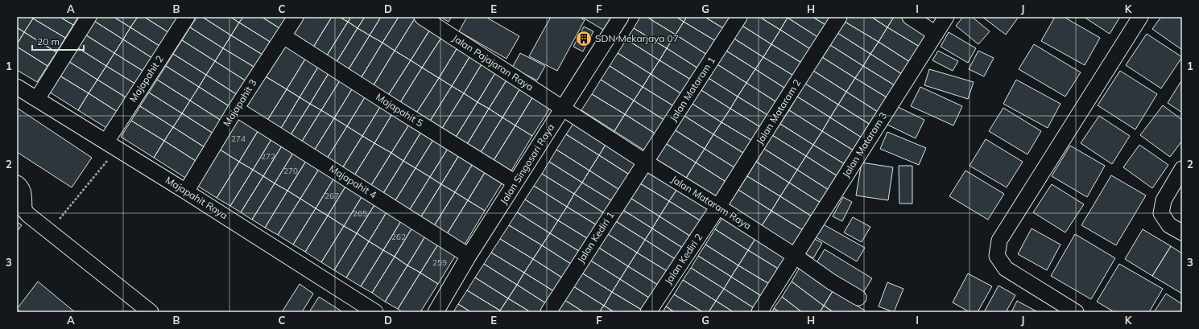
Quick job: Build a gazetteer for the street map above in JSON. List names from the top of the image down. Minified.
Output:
{"streets":{"street":["Jalan Pajajaran Raya","Majapahit 2","Jalan Mataram 1","Majapahit 3","Majapahit 5","Jalan Mataram 2","Jalan Mataram 3","Jalan Singosari Raya","Majapahit 4","Majapahit Raya","Jalan Mataram Raya","Jalan Kediri 1","Jalan Kediri 2"]},"crossings":[["Jalan Pajajaran Raya","Jalan Singosari Raya"],["Jalan Pajajaran Raya","Jalan Mataram Raya"],["Majapahit 2","Majapahit Raya"],["Jalan Mataram 1","Jalan Mataram Raya"],["Jalan Mataram 1","Jalan Kediri 1"],["Majapahit 3","Majapahit 5"],["Majapahit 3","Majapahit 4"],["Majapahit 3","Majapahit Raya"],["Majapahit 5","Jalan Singosari Raya"],["Jalan Mataram 2","Jalan Mataram Raya"],["Jalan Mataram 2","Jalan Kediri 2"],["Jalan Mataram 3","Jalan Mataram Raya"],["Jalan Singosari Raya","Majapahit 4"],["Jalan Singosari Raya","Jalan Mataram Raya"],["Jalan Mataram Raya","Jalan Kediri 1"],["Jalan Mataram Raya","Jalan Kediri 2"]],"places":{"building":["SDN Mekarjaya 07"]},"house_numbers":["274","272","270","267","265","262","259"],"scale_bar":"20 m","grid":{"columns":["A","B","C","D","E","F","G","H","I","J","K"],"rows":["1","2","3"]}}
